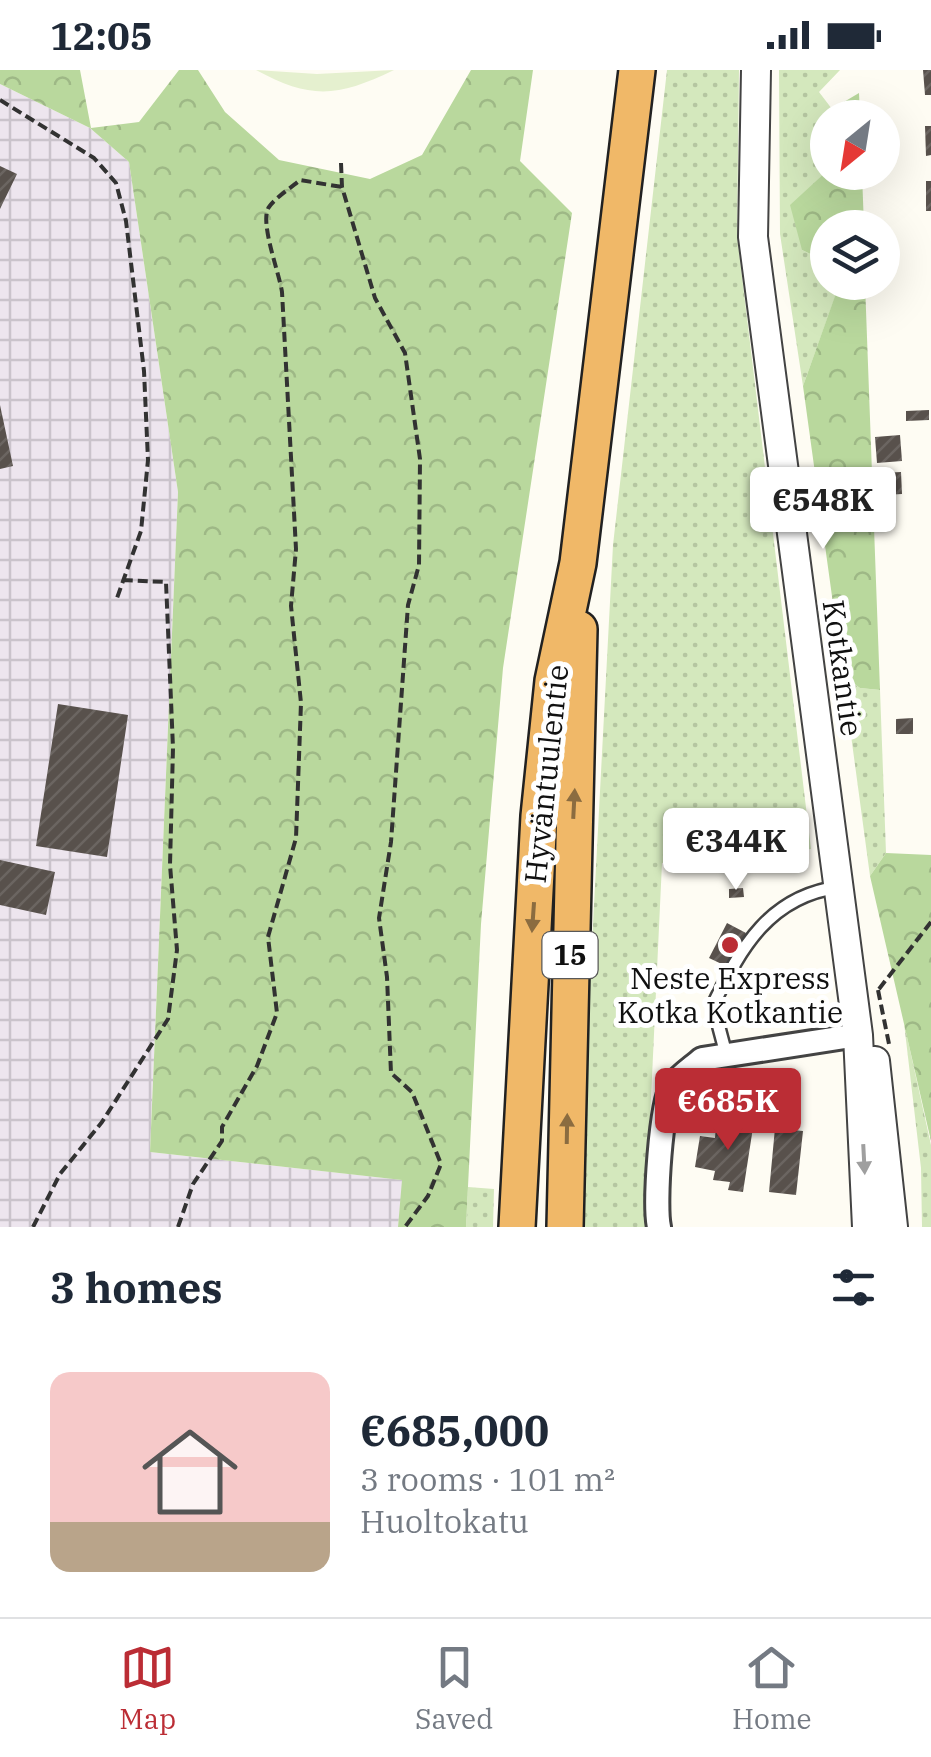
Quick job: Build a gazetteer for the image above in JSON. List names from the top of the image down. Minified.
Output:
{"streets":{"highway":["Hyväntuulentie","15"],"street":["Kotkantie"]},"places":["Neste Express Kotka Kotkantie"],"north":"bottom left","page":{"status":"12:05","price":["€548K","€344K","€685K"],"heading":"3 homes","list":[{"name":"€685,000","note":"3 rooms · 101 m² · Huoltokatu"}],"tabs":["Map","Saved","Home"]}}
